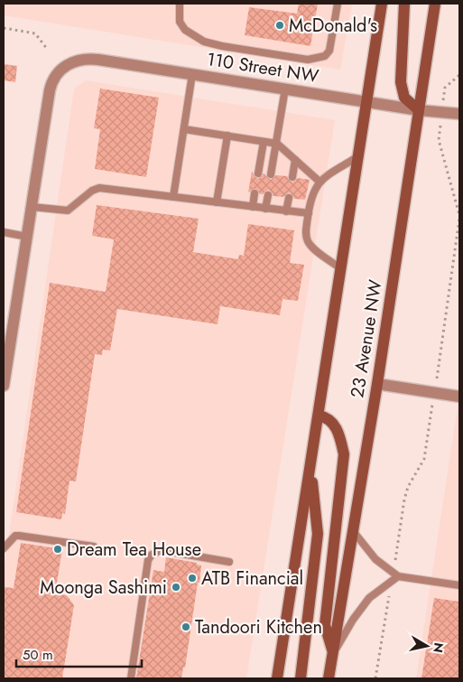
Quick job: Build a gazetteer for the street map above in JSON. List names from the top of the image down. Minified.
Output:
{"streets":{"main road":["23 Avenue NW"],"street":["110 Street NW"]},"crossings":[["110 Street NW","23 Avenue NW"]],"places":["McDonald's","Dream Tea House","ATB Financial","Moonga Sashimi","Tandoori Kitchen"],"scale_bar":"50 m","north":"right"}
